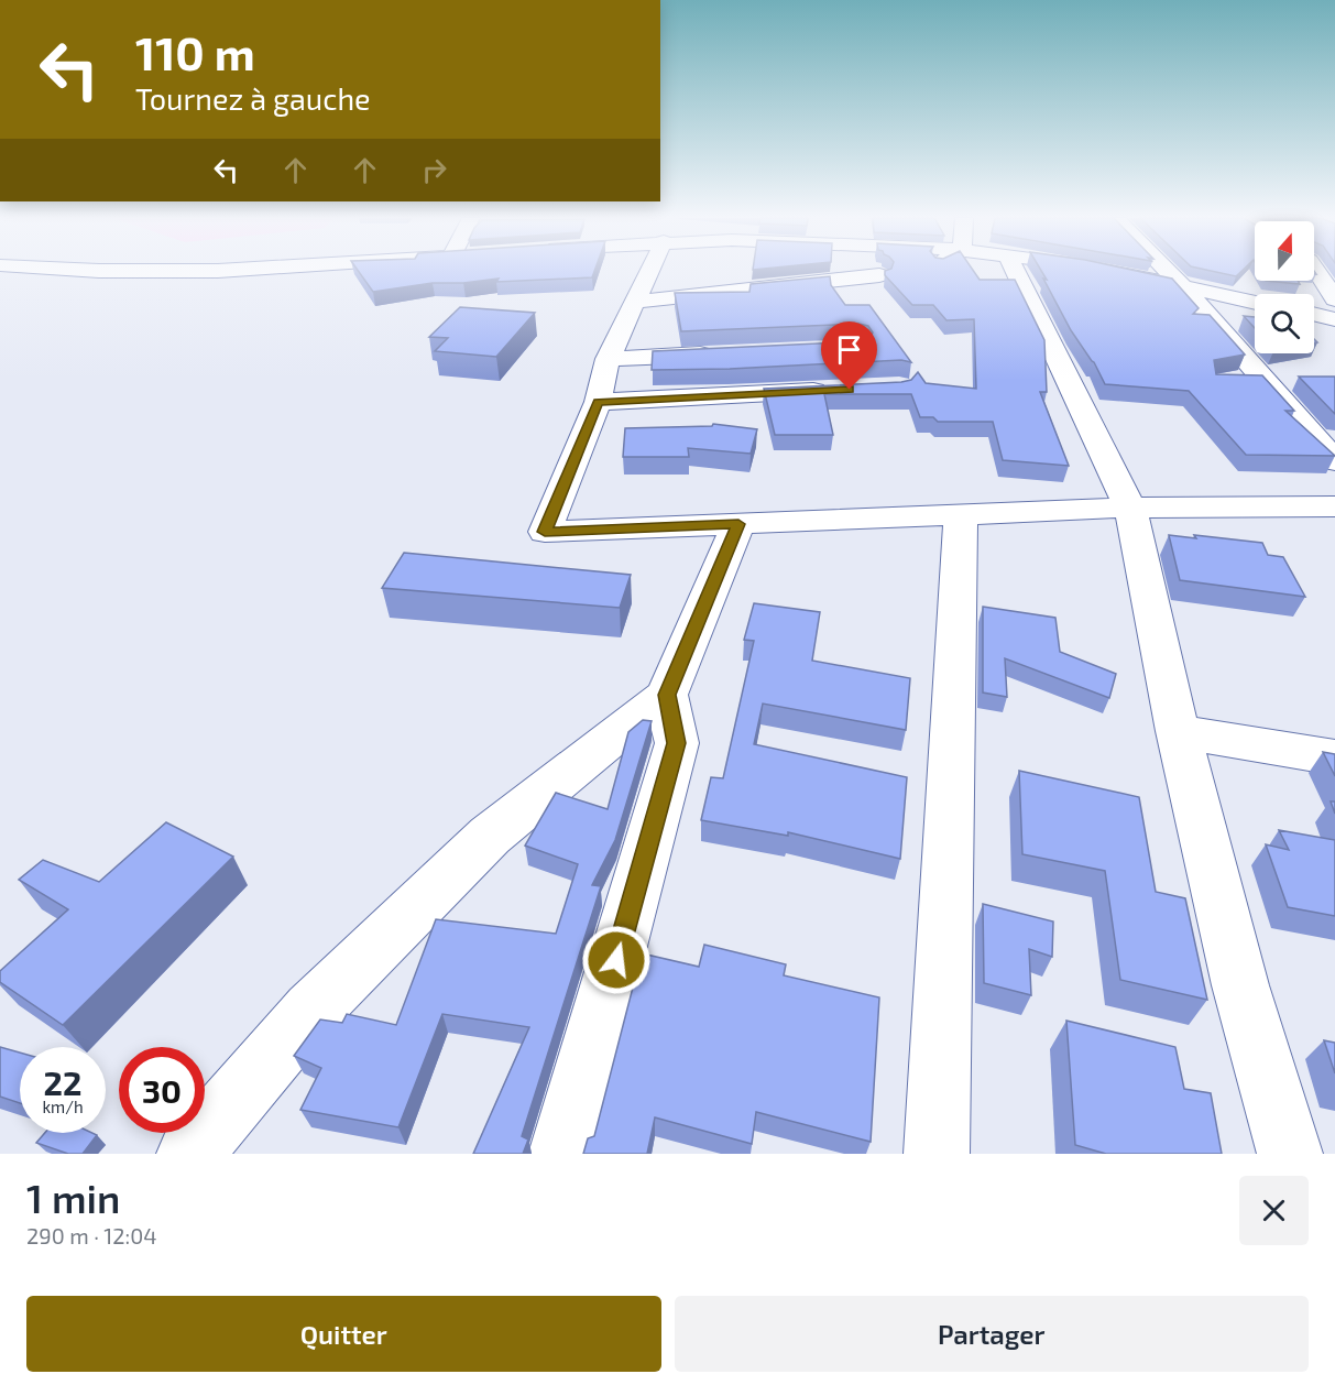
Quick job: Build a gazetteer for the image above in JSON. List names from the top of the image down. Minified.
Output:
{"north":"top","page":{"turn":["110 m","Tournez à gauche"],"speed":"22 km/h","limit":"30","heading":["1 min","290 m · 12:04"],"buttons":["Quitter","Partager"]}}
